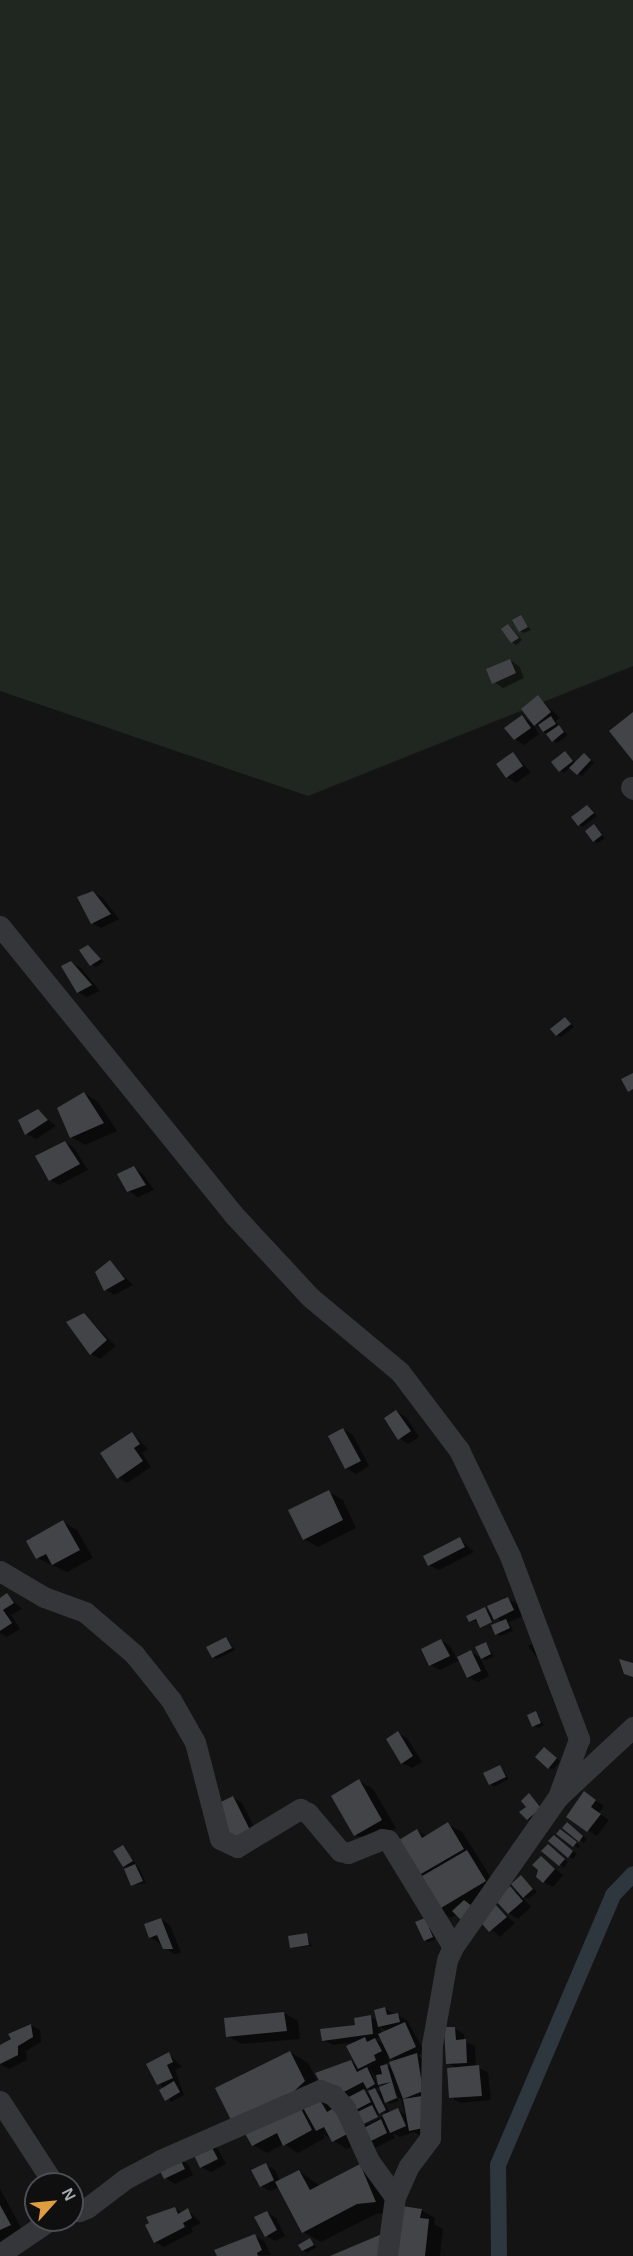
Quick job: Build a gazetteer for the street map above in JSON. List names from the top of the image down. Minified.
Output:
{"north":"top right"}
